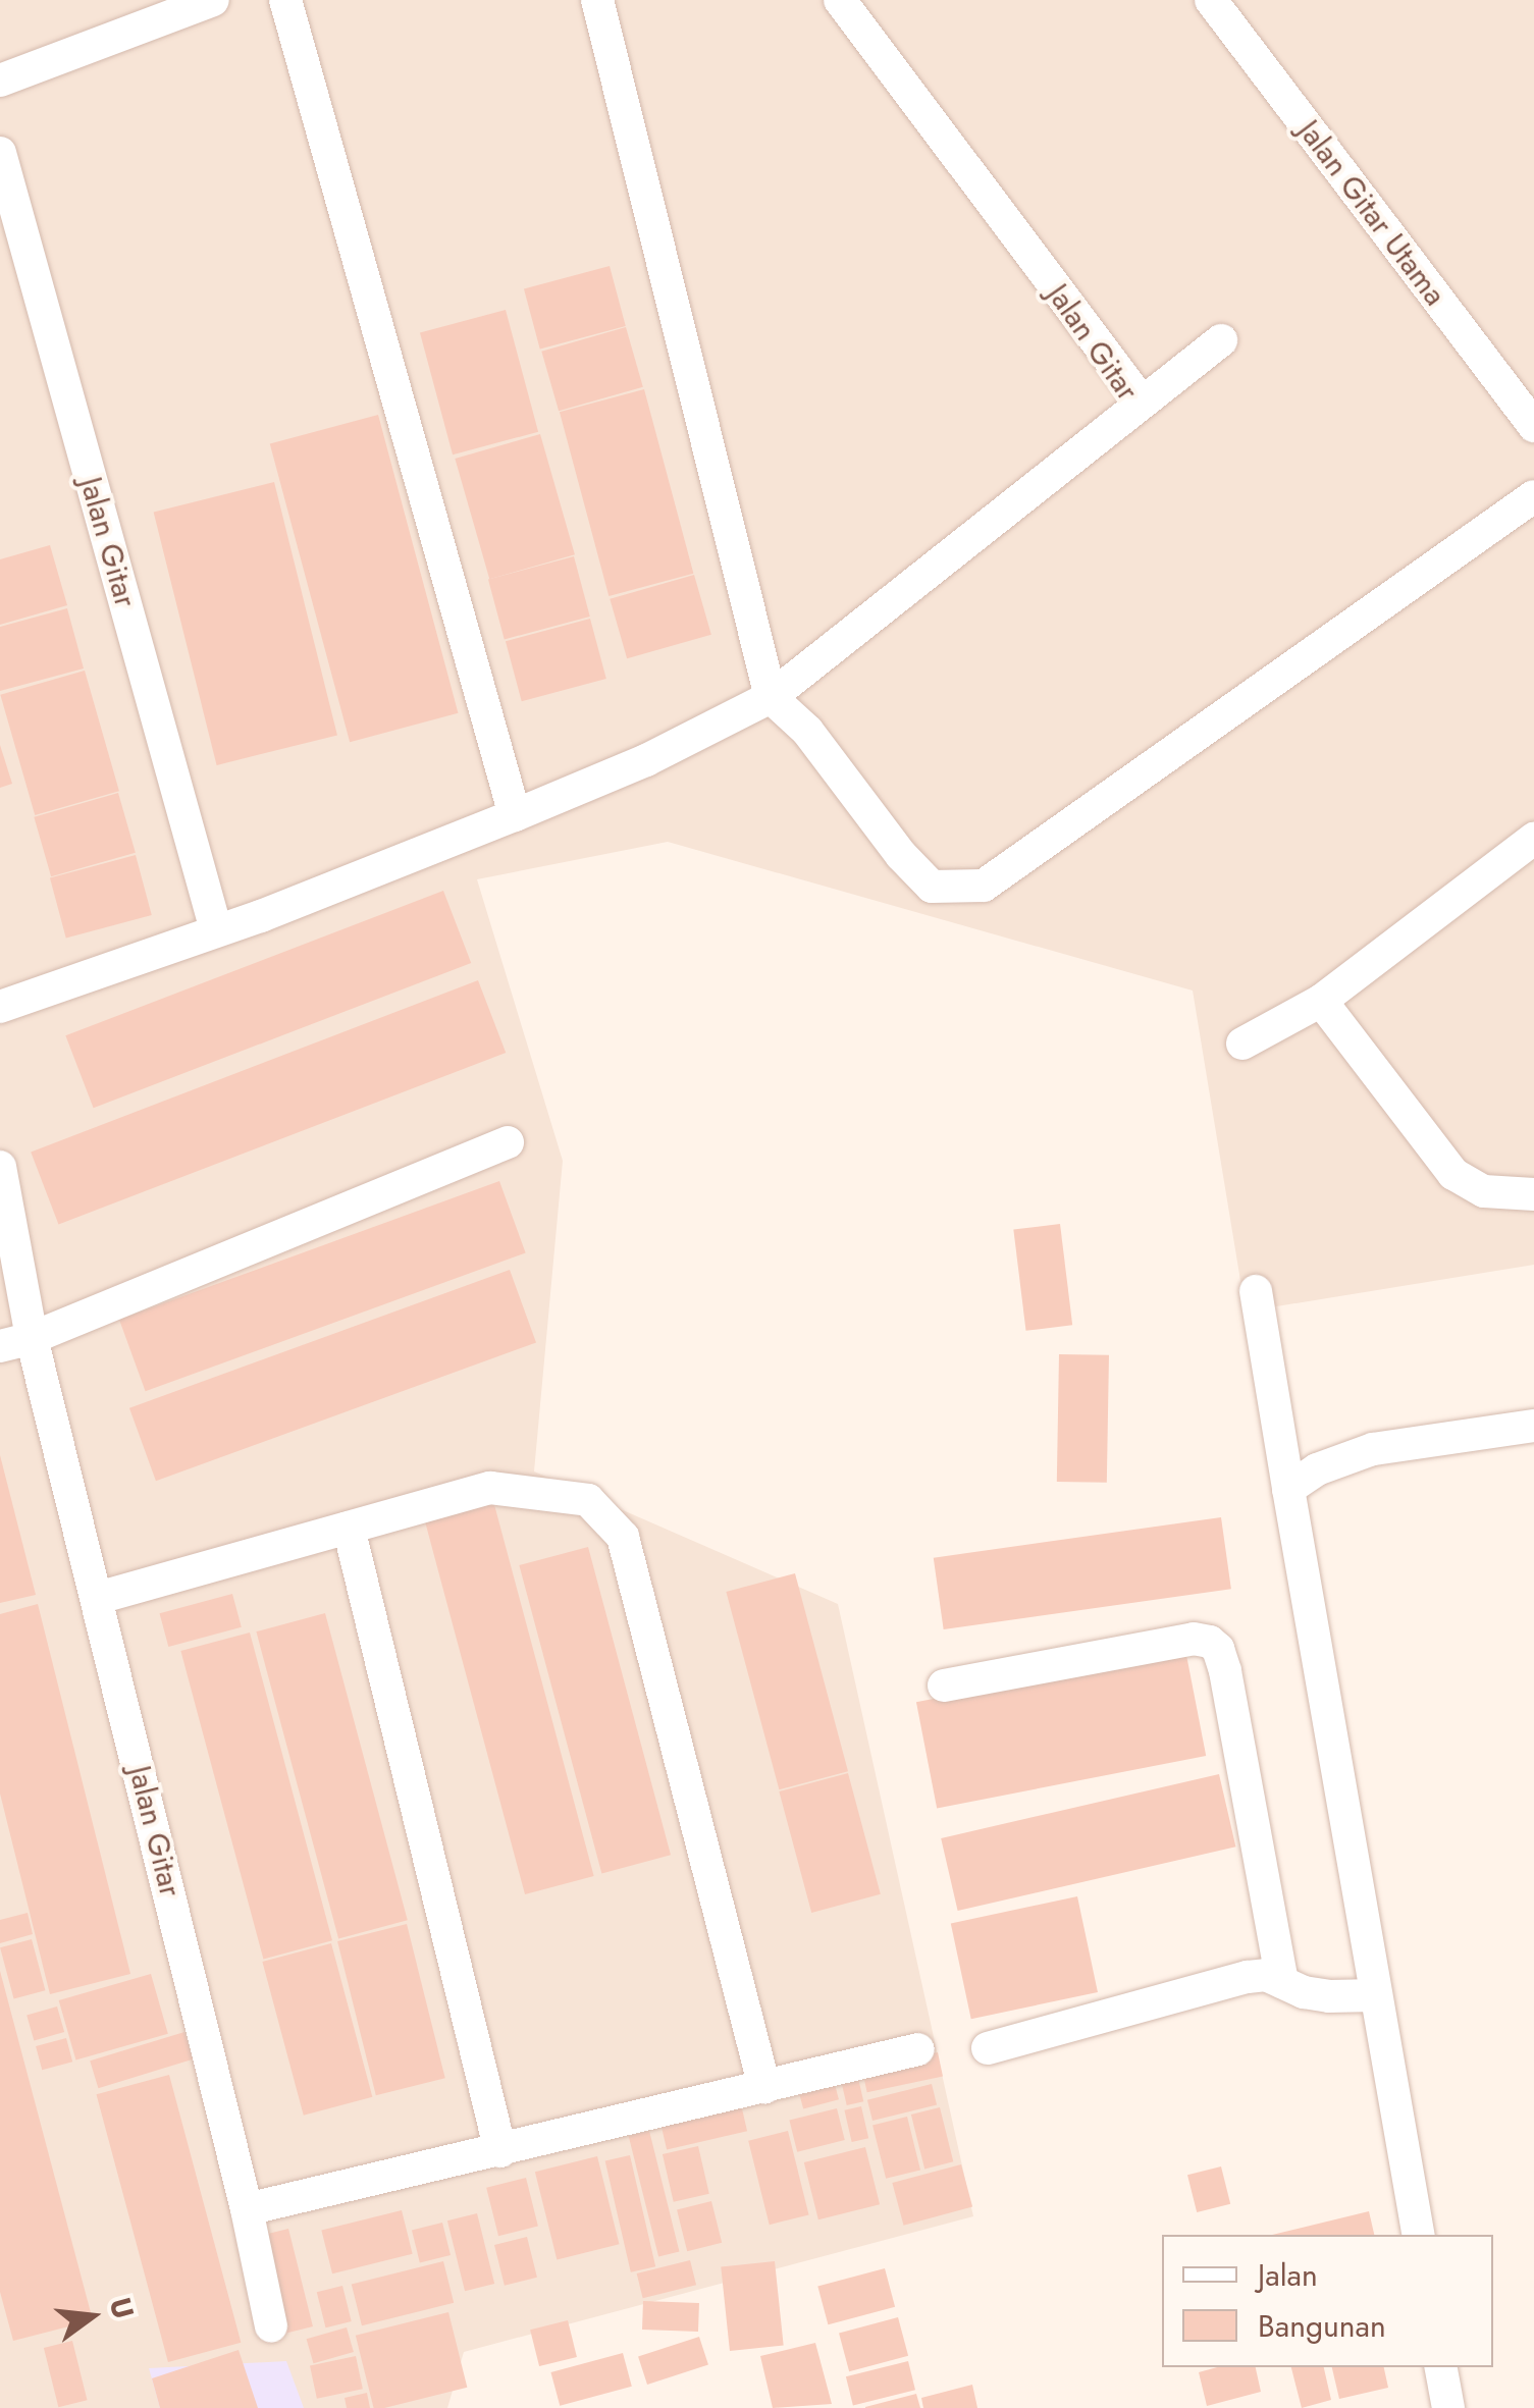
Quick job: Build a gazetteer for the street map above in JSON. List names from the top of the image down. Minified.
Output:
{"streets":{"street":["Jalan Gitar Utama","Jalan Gitar"]},"legend":["Jalan","Bangunan"],"north":"right"}
